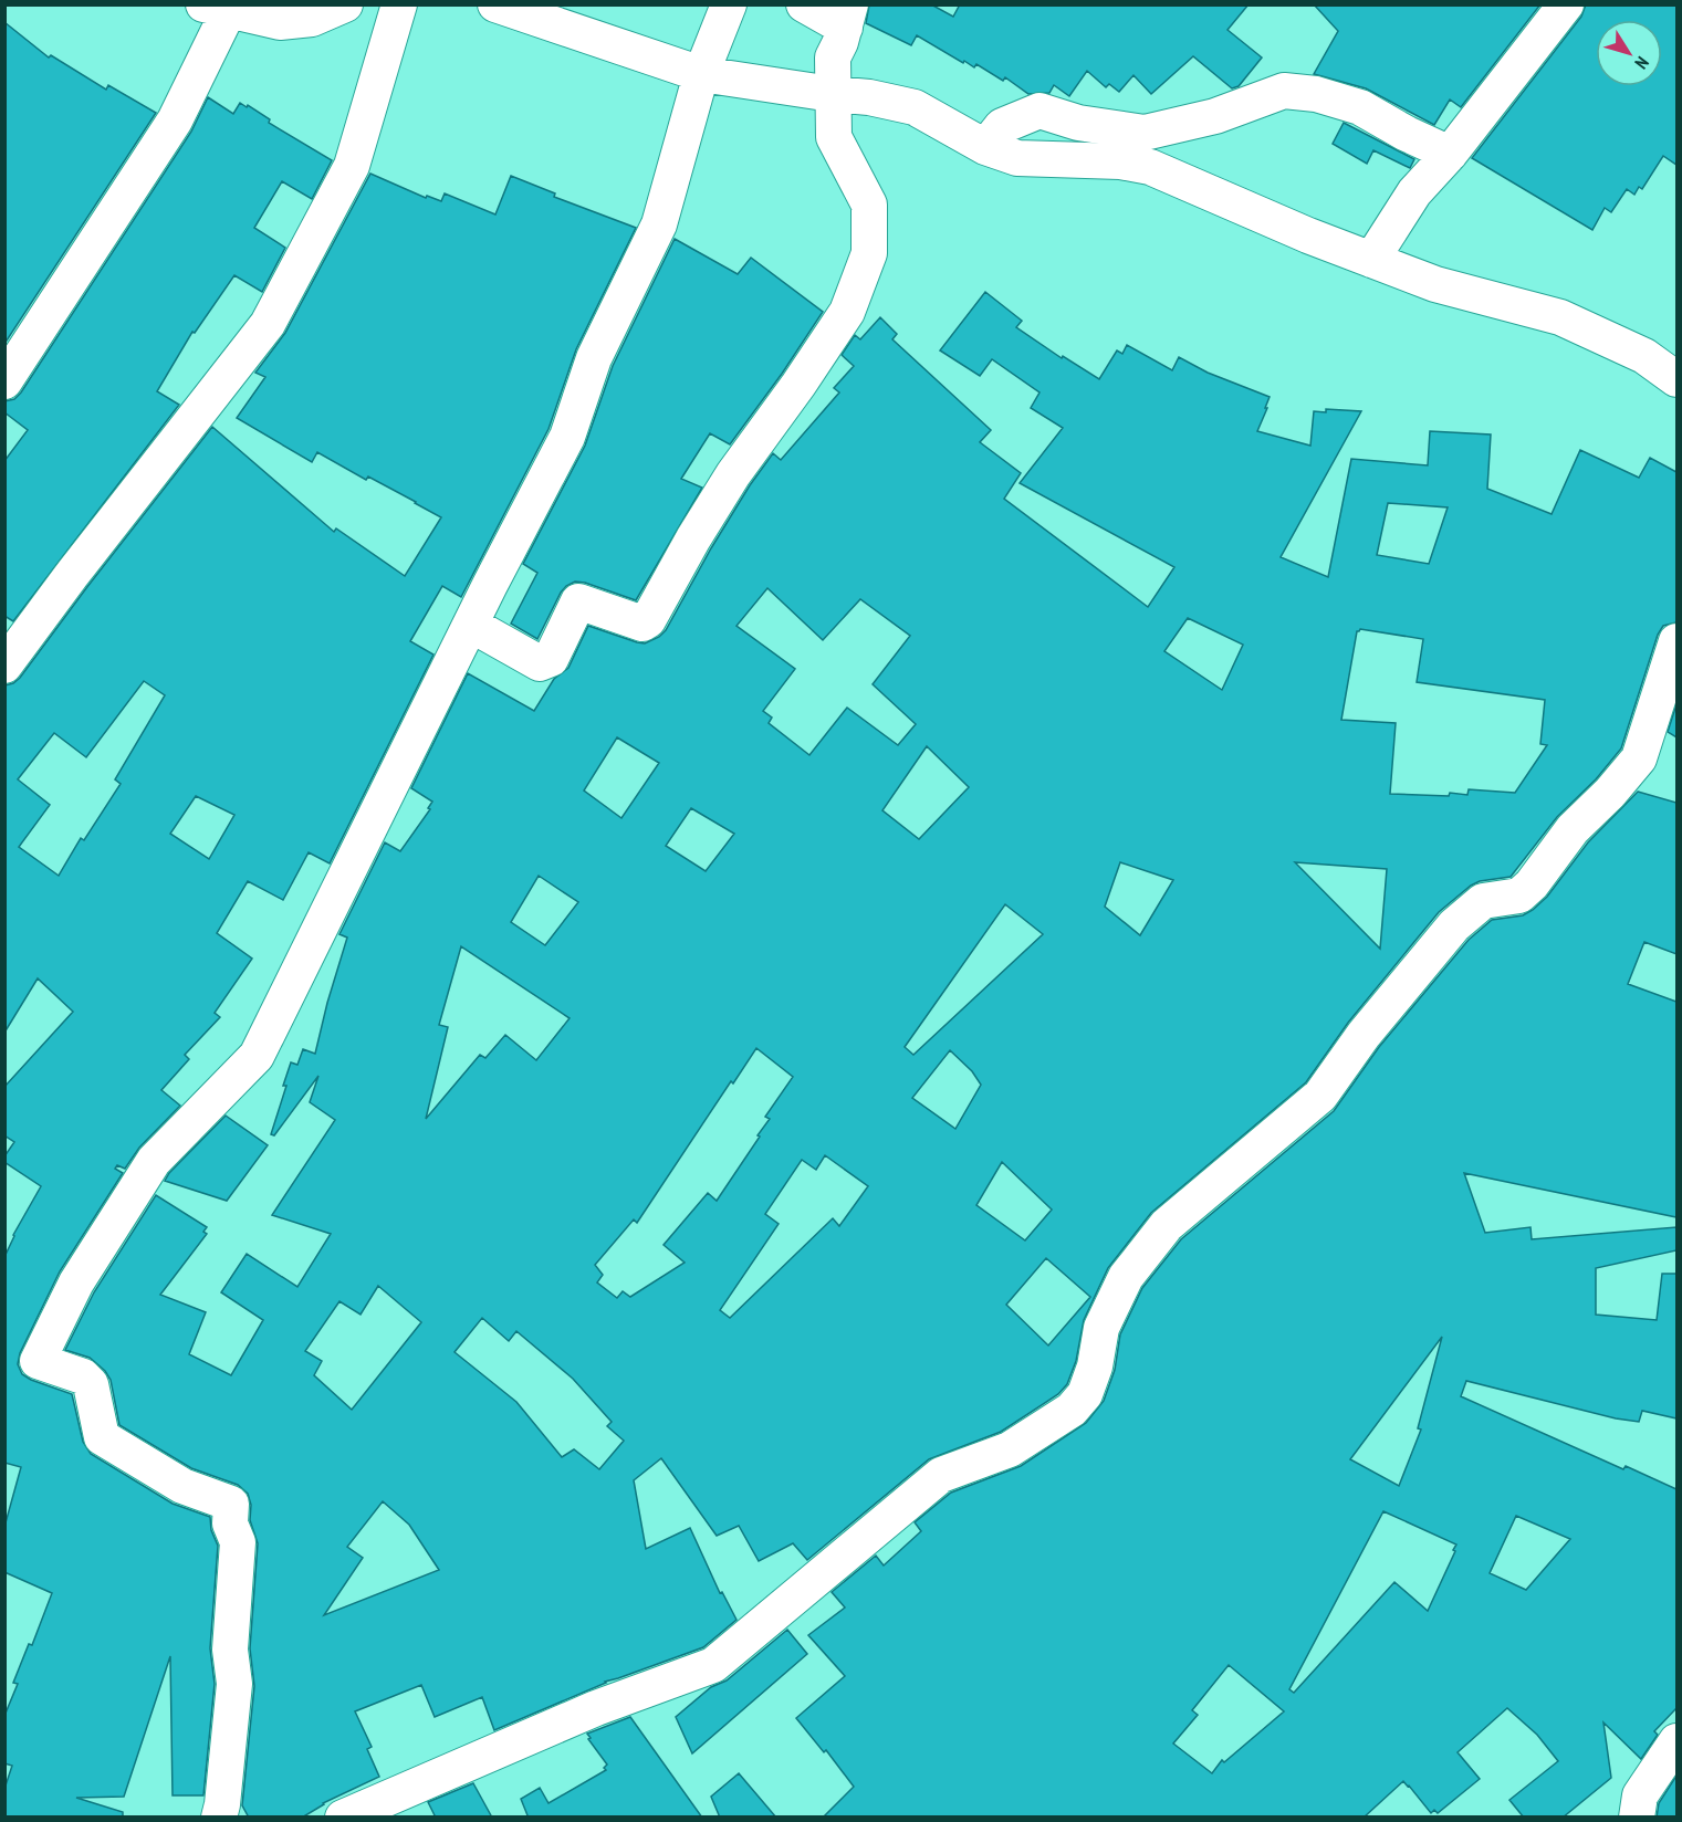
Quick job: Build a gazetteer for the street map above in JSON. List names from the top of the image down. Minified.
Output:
{"north":"bottom right"}
